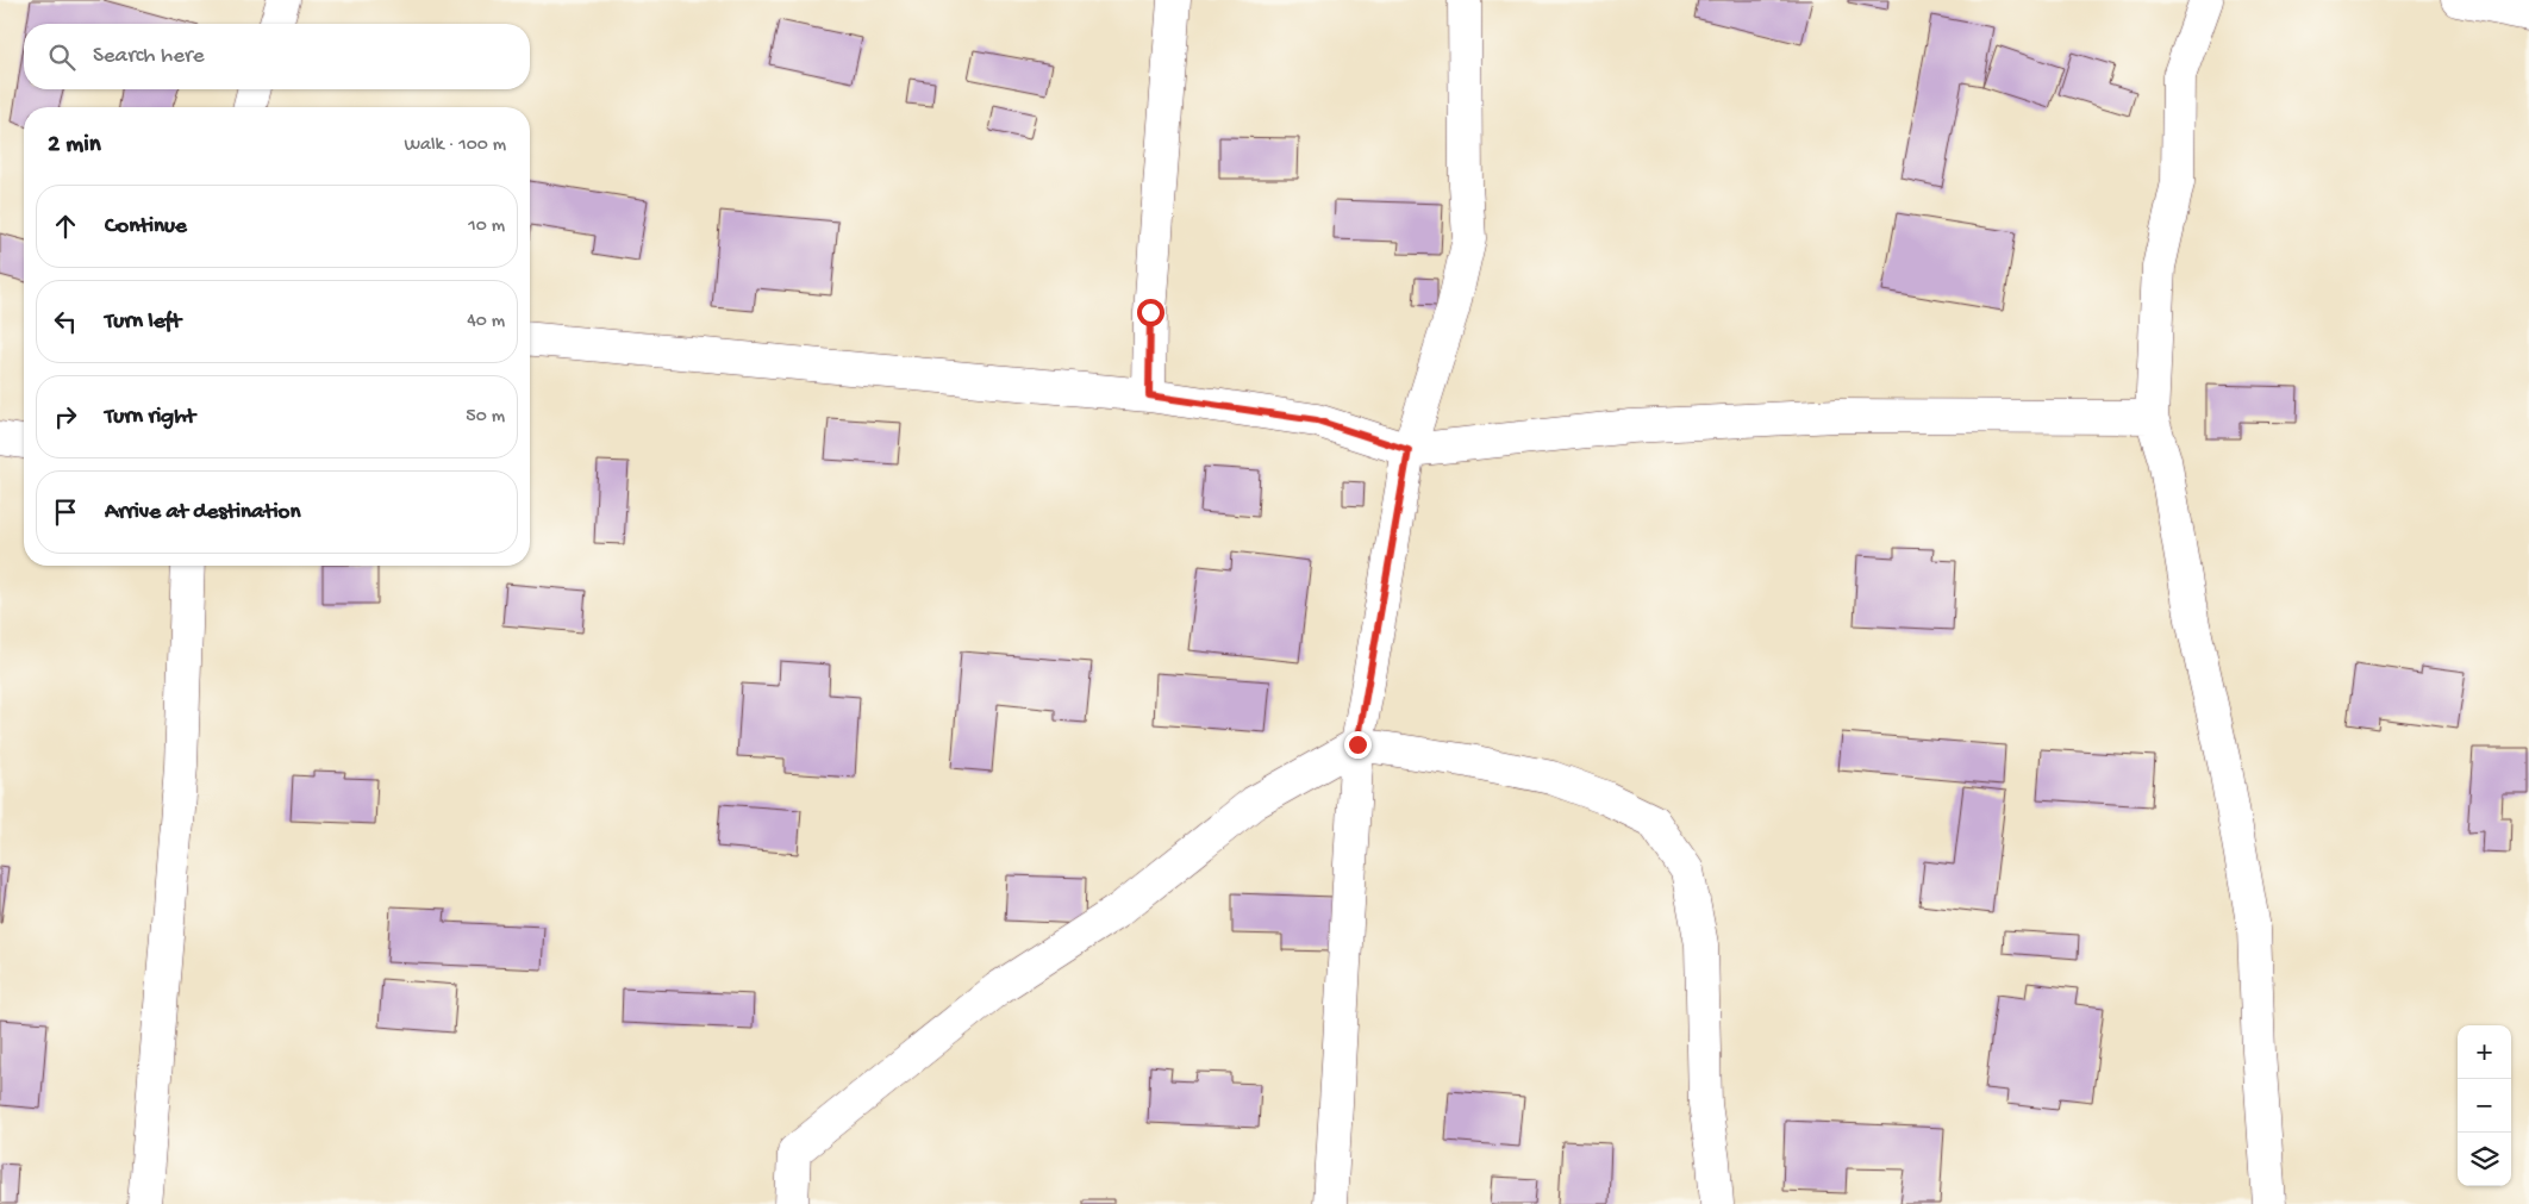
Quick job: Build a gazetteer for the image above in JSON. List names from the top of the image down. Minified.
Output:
{"page":{"search":"Search here","heading":["2 min","Walk · 100 m"],"list":[["Continue","10 m"],["Turn left","40 m"],["Turn right","50 m"],"Arrive at destination"],"map_buttons":["+","−"]}}
